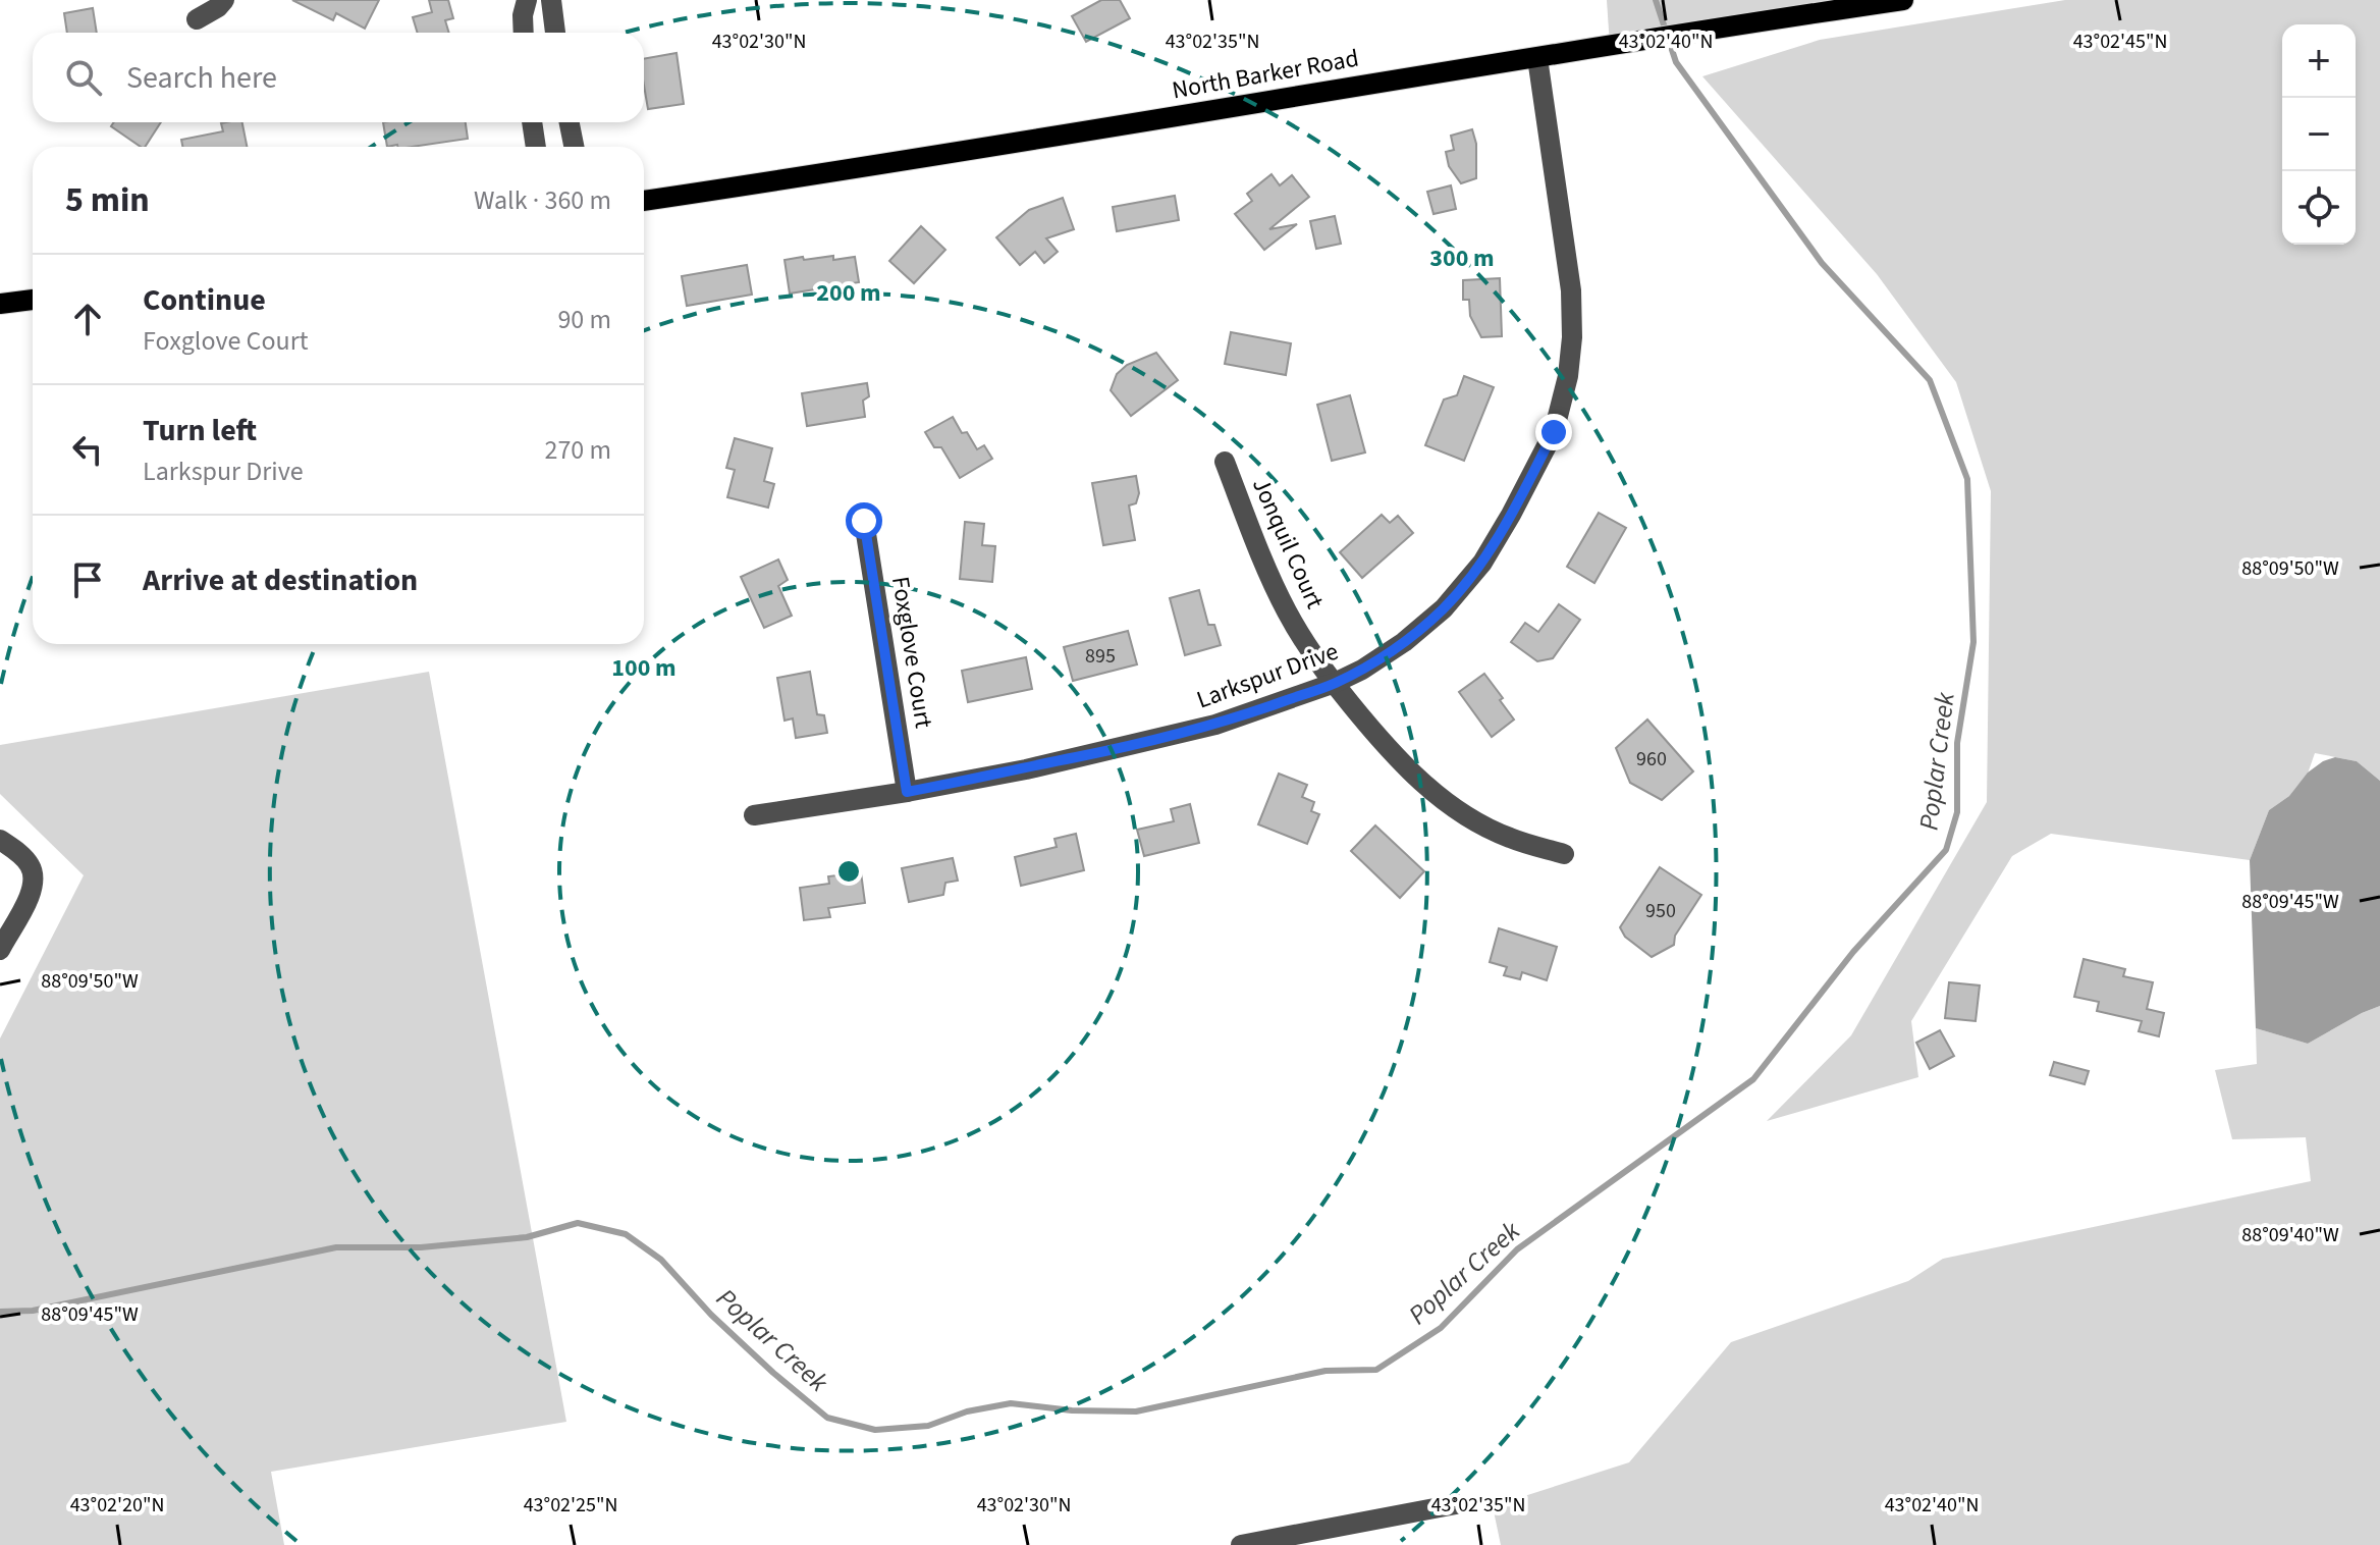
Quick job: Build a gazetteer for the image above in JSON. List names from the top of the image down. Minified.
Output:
{"streets":{"main road":["North Barker Road"],"street":["Jonquil Court","Foxglove Court","Larkspur Drive"]},"crossings":[["North Barker Road","Larkspur Drive"],["Jonquil Court","Larkspur Drive"],["Foxglove Court","Larkspur Drive"]],"water":["Poplar Creek"],"house_numbers":["895","960","950"],"page":{"map_buttons":["+","−"],"search":"Search here","heading":["5 min","Walk · 360 m"],"list":[["Continue","Foxglove Court","90 m"],["Turn left","Larkspur Drive","270 m"],"Arrive at destination"]},"coordinates":["43°02'30\"N","43°02'35\"N","43°02'40\"N","43°02'45\"N","88°09'50\"W","88°09'45\"W","88°09'40\"W","43°02'20\"N","43°02'25\"N"],"rings":["300 m","200 m","100 m"]}
